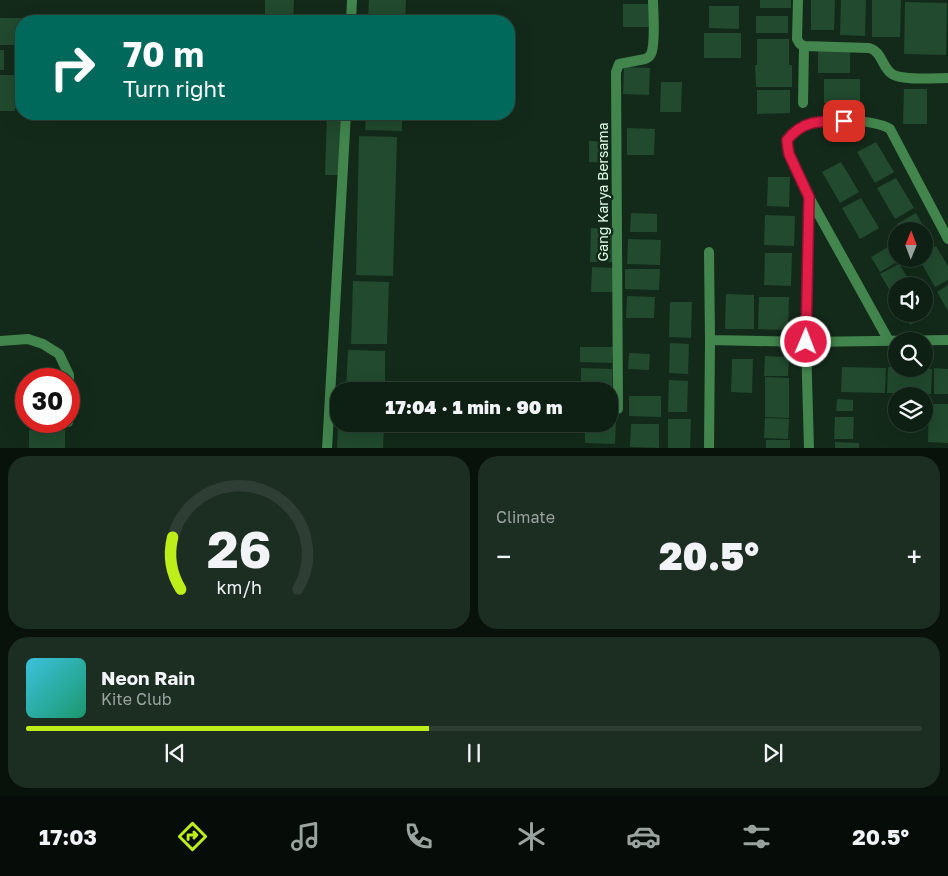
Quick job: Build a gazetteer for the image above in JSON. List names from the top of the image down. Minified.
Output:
{"streets":{"street":["Gang Karya Bersama"]},"north":"top","page":{"turn":["70 m","Turn right"],"limit":"30","trip":"17:04 · 1 min · 90 m","tile":"Climate","heat":["−","20.5°","+"],"song":["Neon Rain","Kite Club"],"tabs":["17:03","20.5°"],"gauge":["26","km/h"]}}
